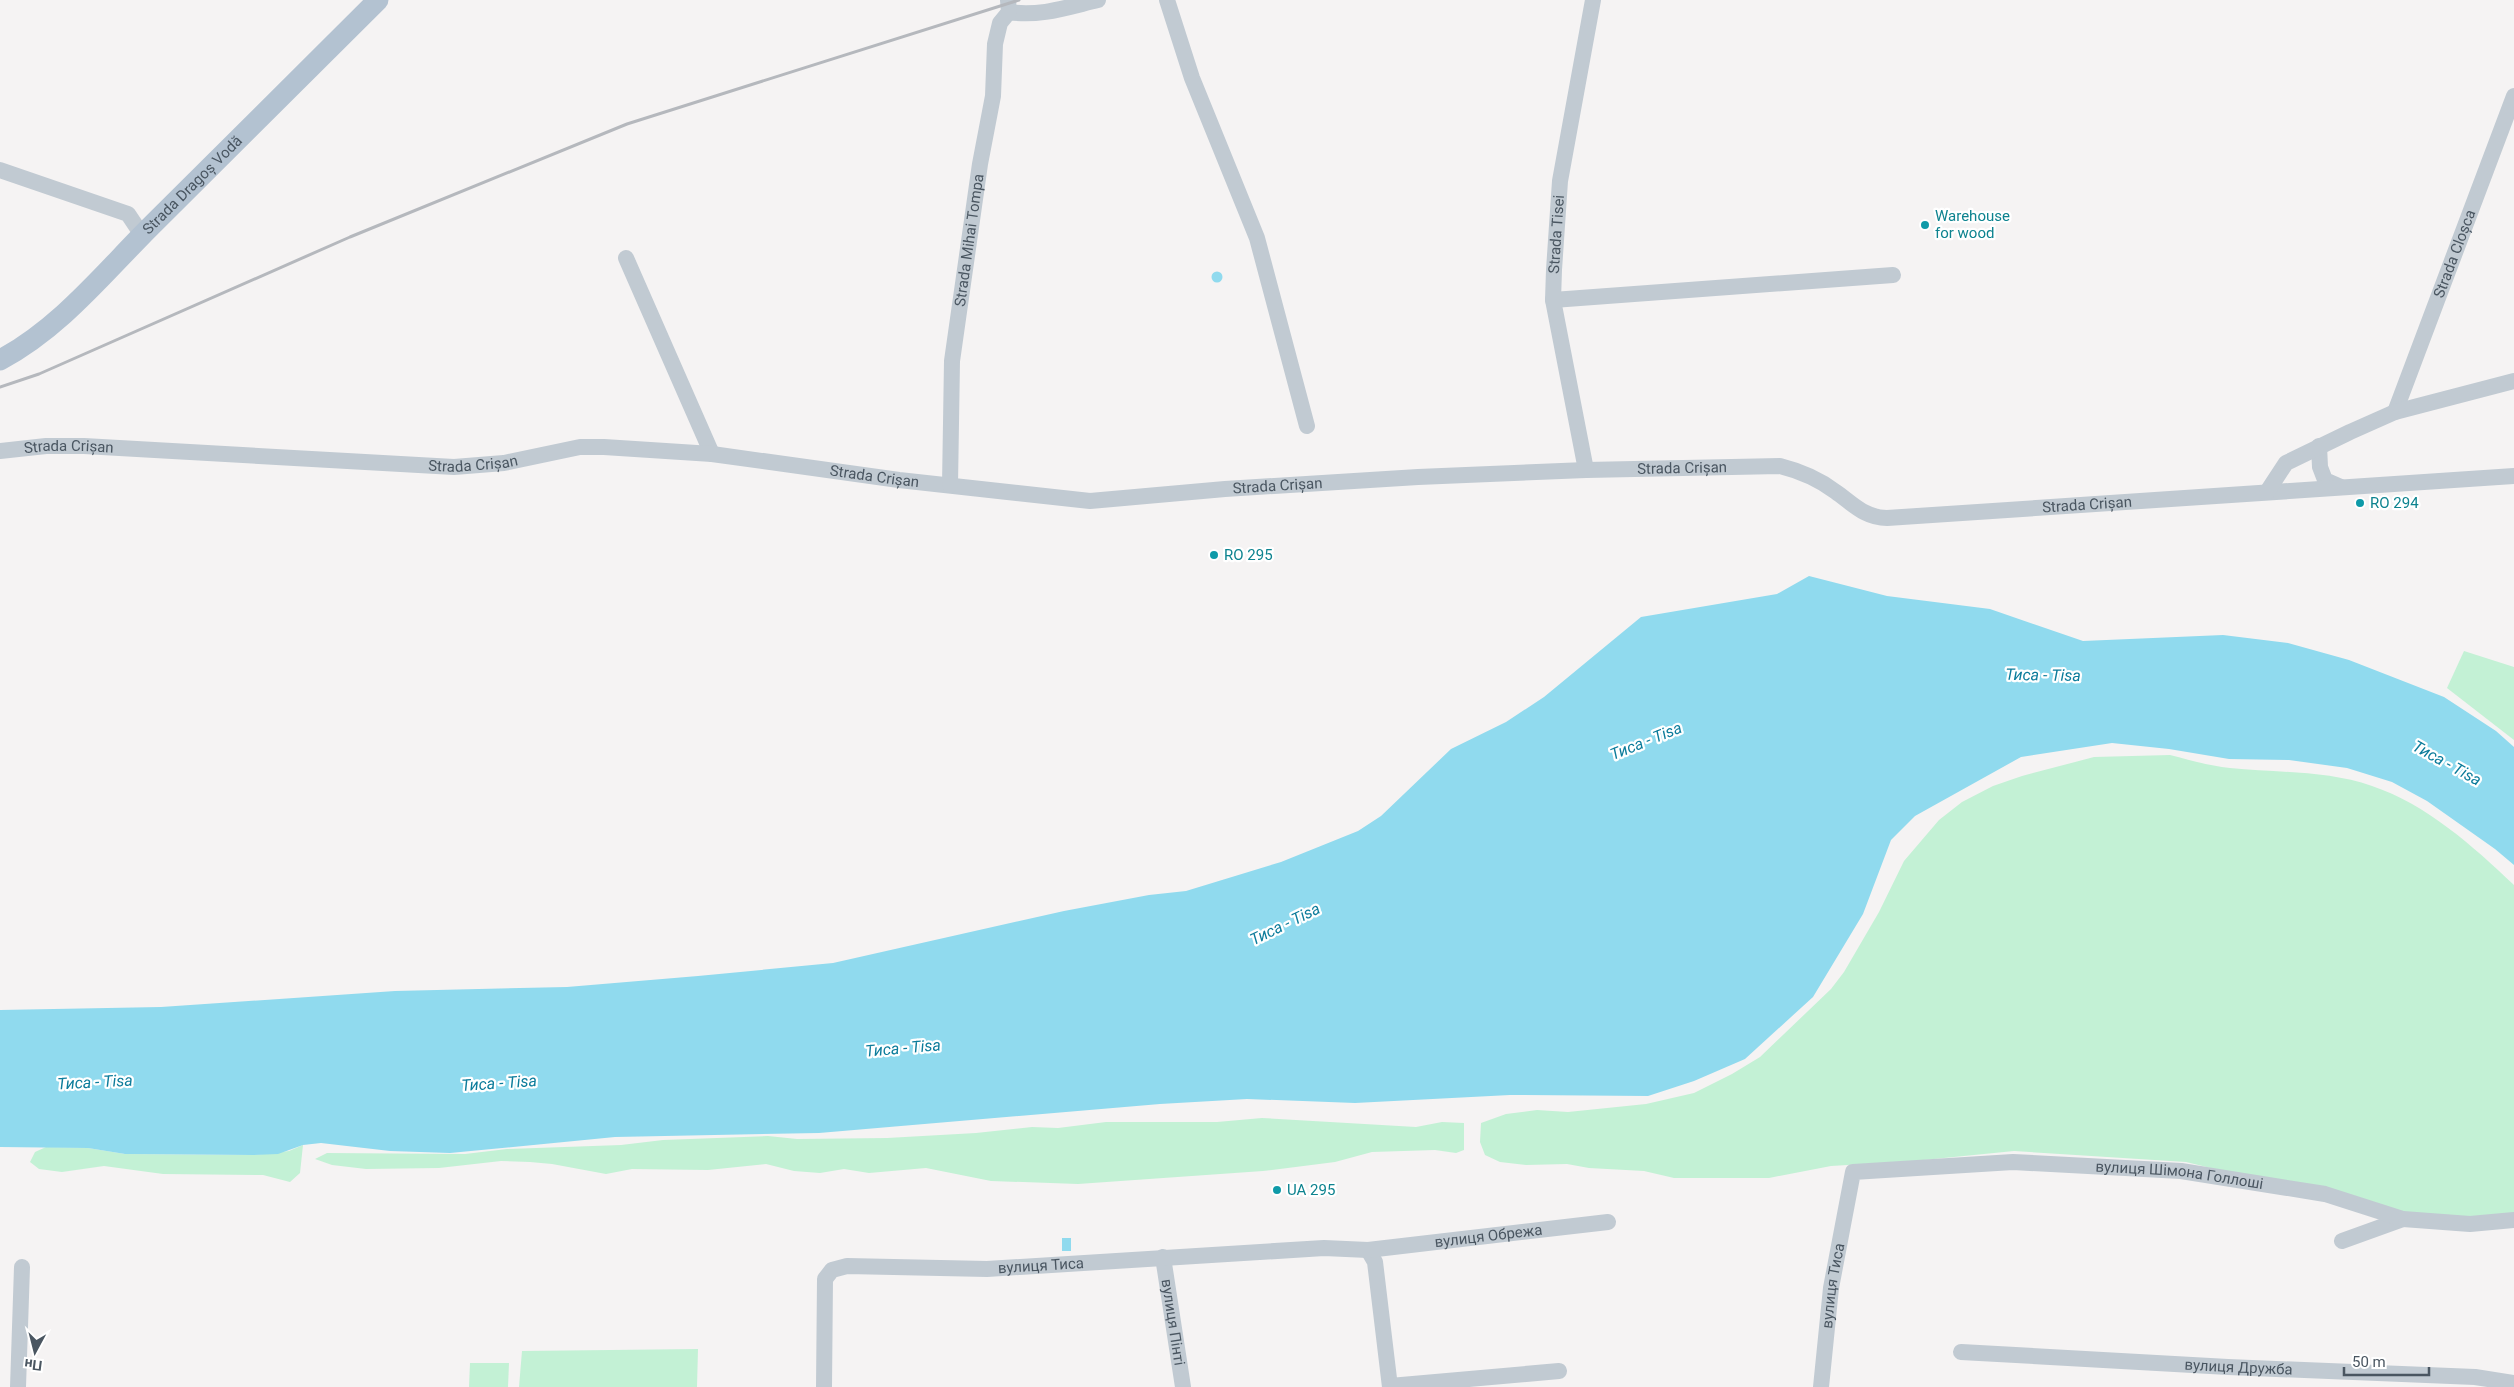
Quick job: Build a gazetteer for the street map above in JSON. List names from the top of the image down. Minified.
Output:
{"streets":{"main road":["Strada Dragoș Vodă"],"street":["Strada Tisei","Strada Mihai Tompa","Strada Cloșca","Strada Crișan","вулиця Шімона Голлоші","вулиця Обрежа","вулиця Тиса","вулиця Пінті","вулиця Дружба"]},"crossings":[["Strada Tisei","Strada Crișan"],["Strada Mihai Tompa","Strada Crișan"],["вулиця Шімона Голлоші","вулиця Тиса"],["вулиця Обрежа","вулиця Тиса"],["вулиця Тиса","вулиця Пінті"]],"water":["Тиса - Tisa"],"places":["Warehouse for wood","RO 294","RO 295","UA 295"],"scale_bar":"50 m","north":"bottom"}
